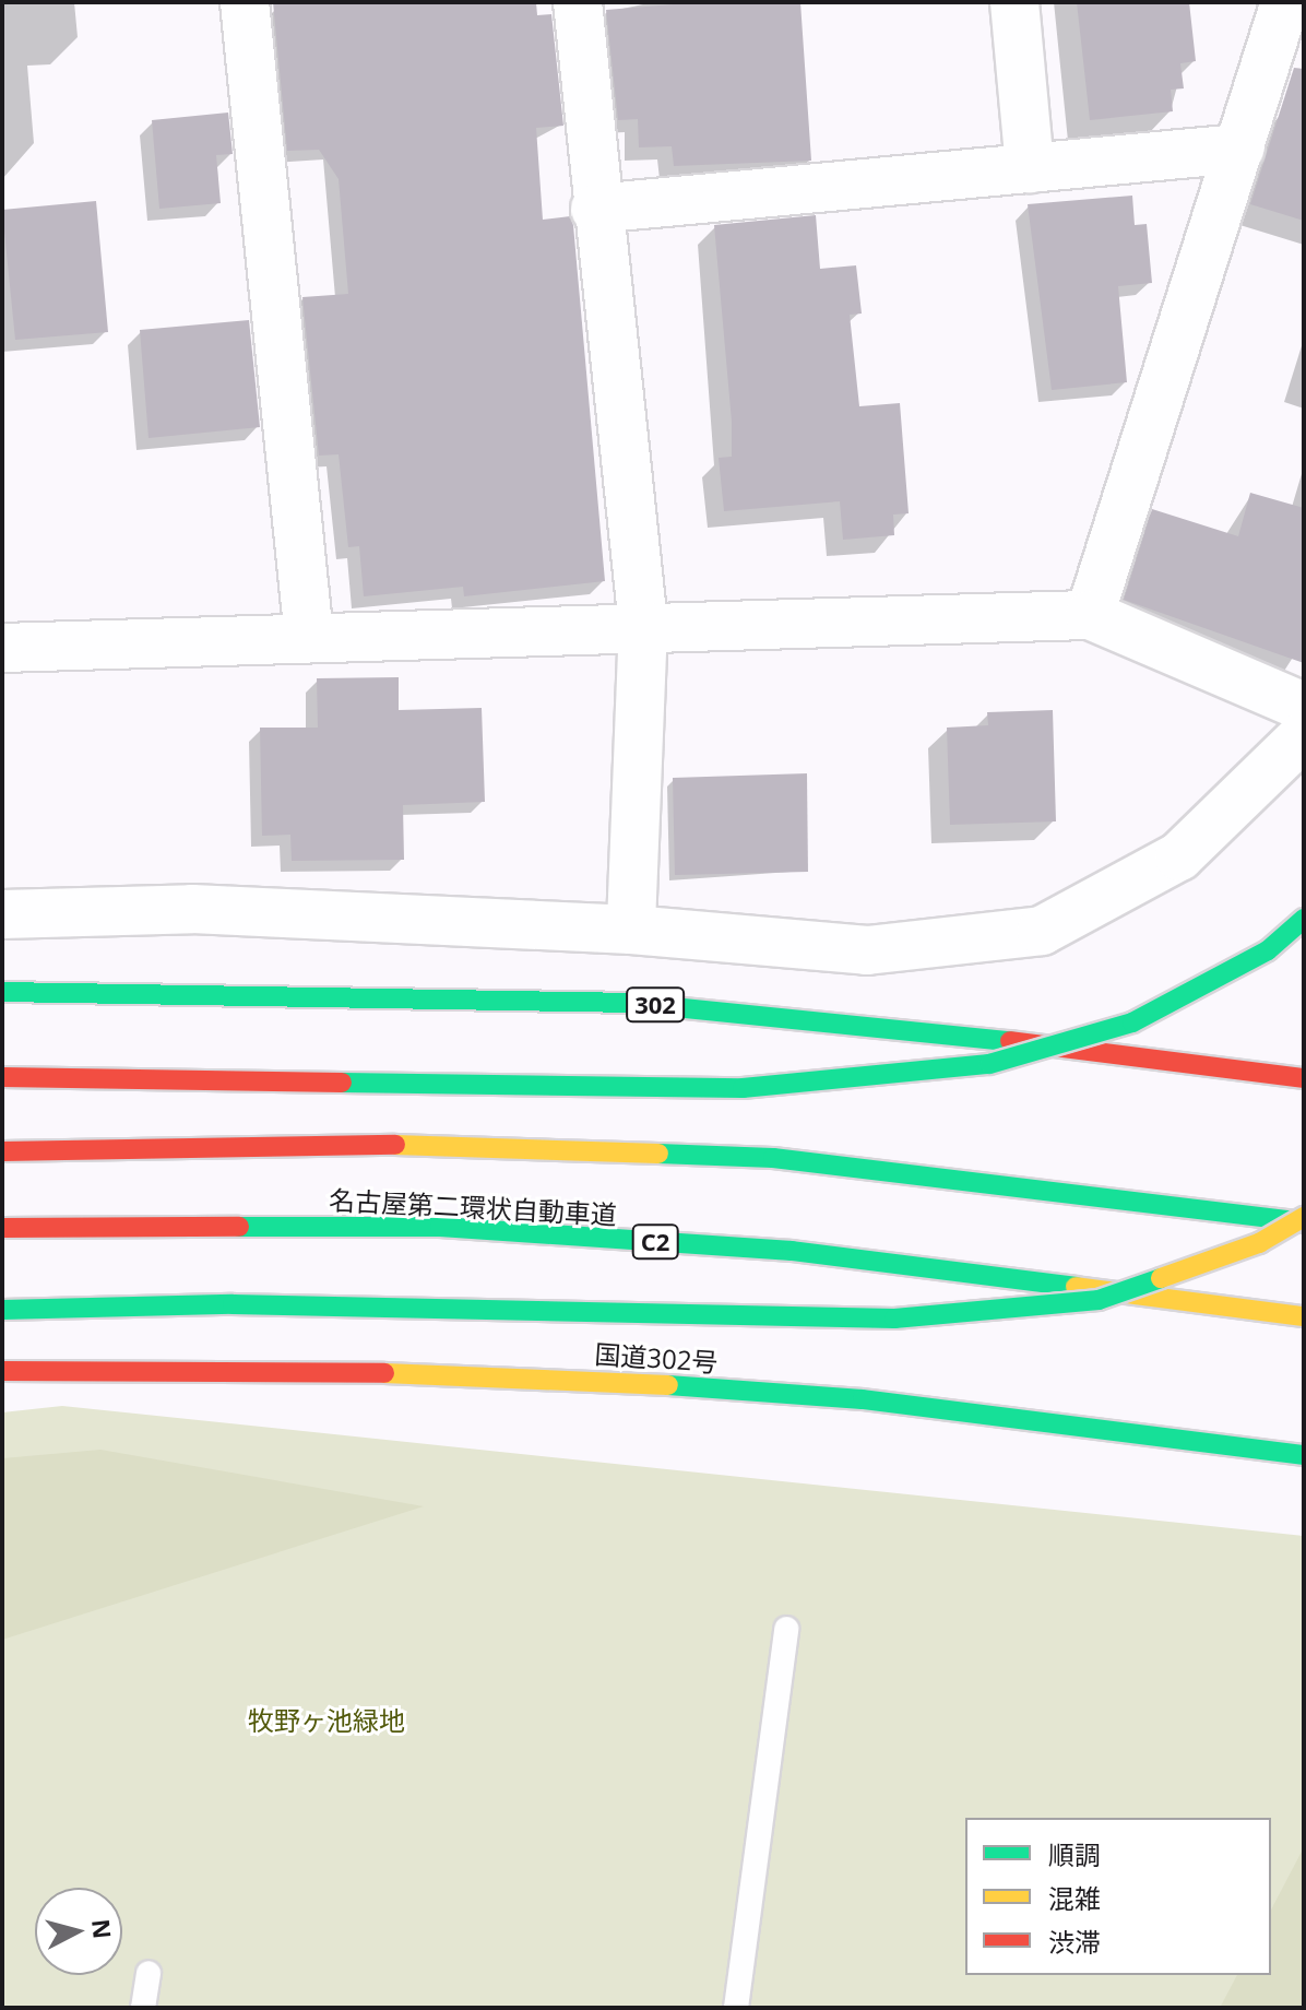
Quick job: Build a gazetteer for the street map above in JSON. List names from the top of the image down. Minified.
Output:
{"streets":{"highway":["302","名古屋第二環状自動車道","C2","国道302号"]},"parks":["牧野ヶ池緑地"],"legend":["順調","混雑","渋滞"],"north":"right"}
